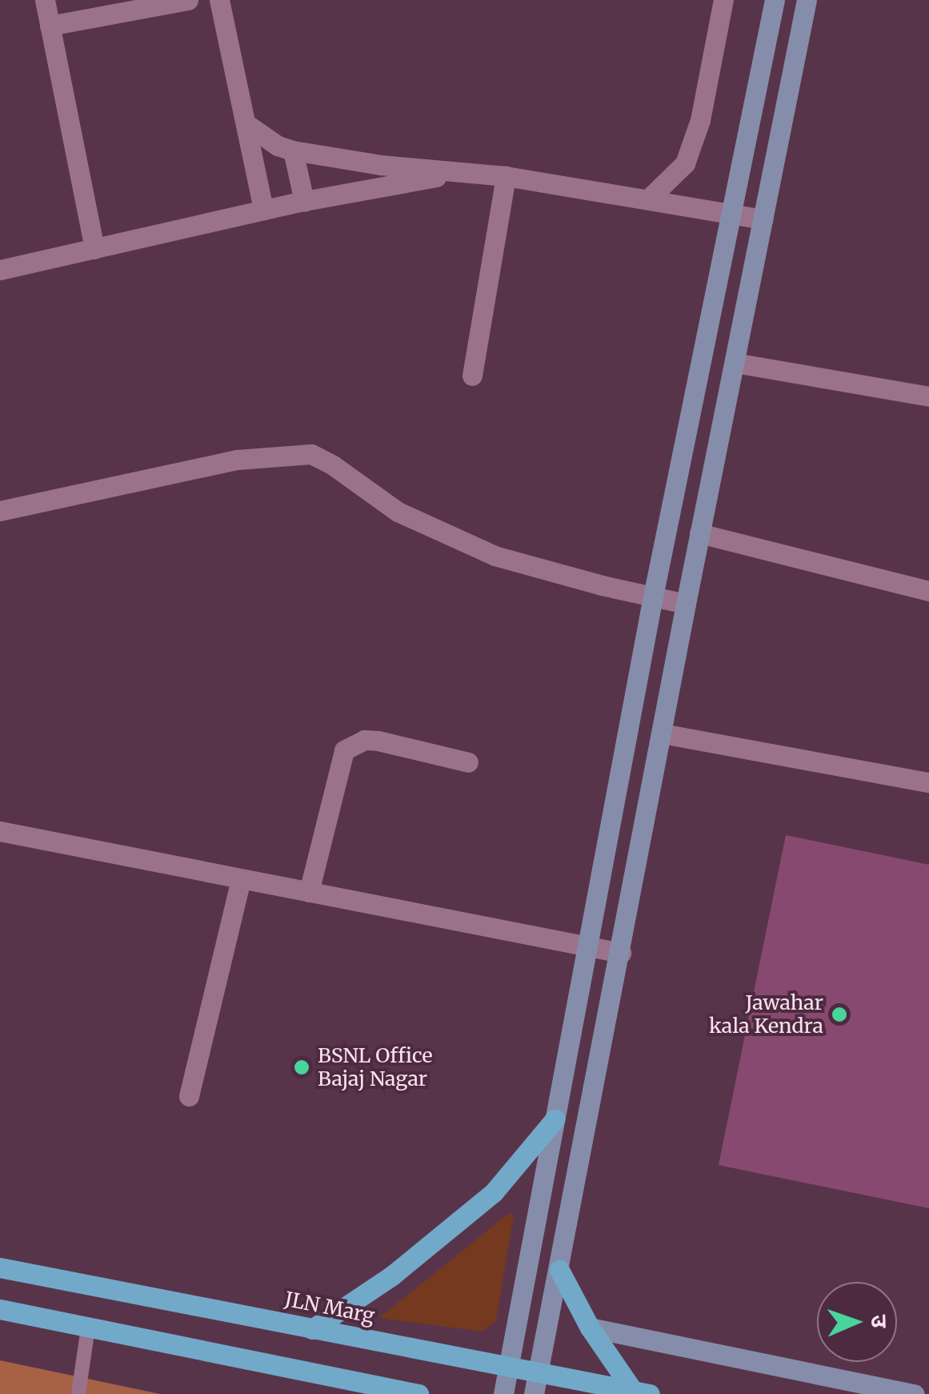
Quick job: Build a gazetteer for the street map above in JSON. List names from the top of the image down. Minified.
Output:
{"streets":{"main road":["JLN Marg"]},"places":["Jawahar kala Kendra","BSNL Office Bajaj Nagar"],"north":"right"}
